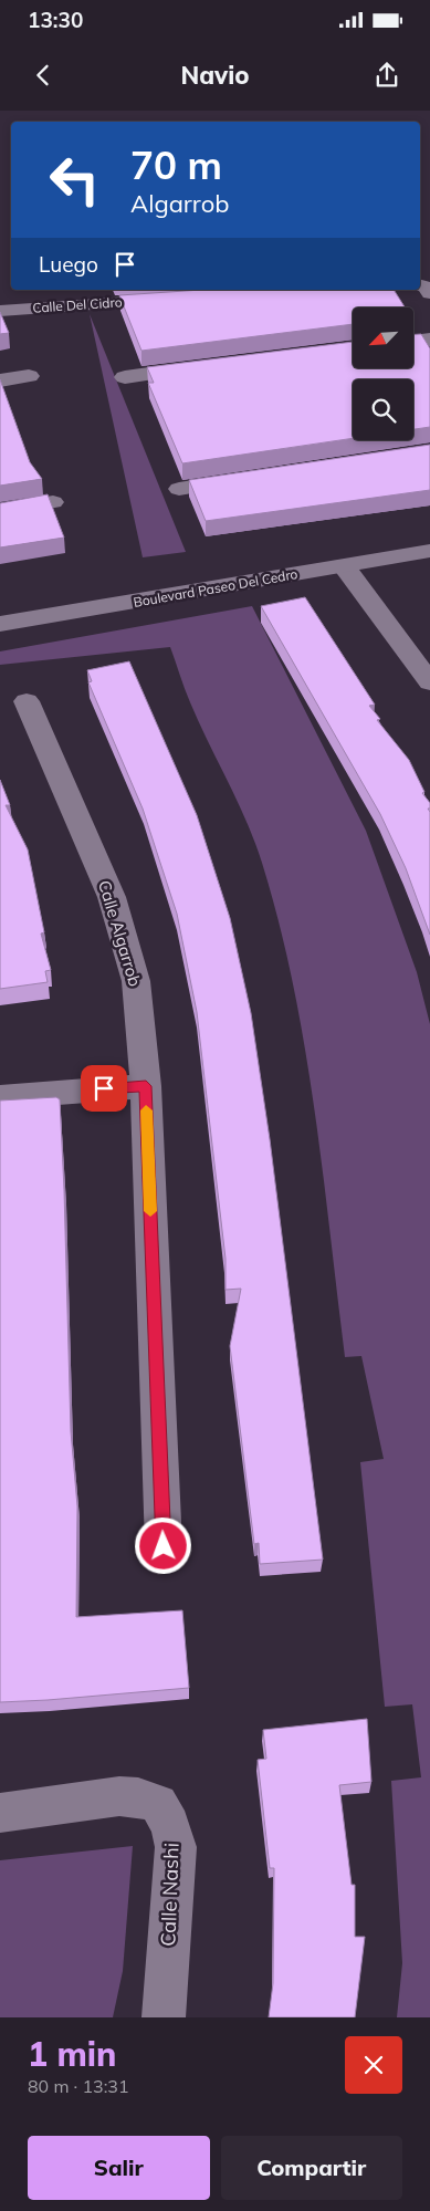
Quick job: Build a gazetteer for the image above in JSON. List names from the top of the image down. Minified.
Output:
{"streets":{"street":["Calle Del Cidro","Boulevard Paseo Del Cedro","Calle Algarrob","Calle Nashi"]},"north":"bottom left","page":{"status":"13:30","header":"Navio","turn":["70 m","Algarrob"],"then":"Luego","heading":["1 min","80 m · 13:31"],"buttons":["Salir","Compartir"]}}
